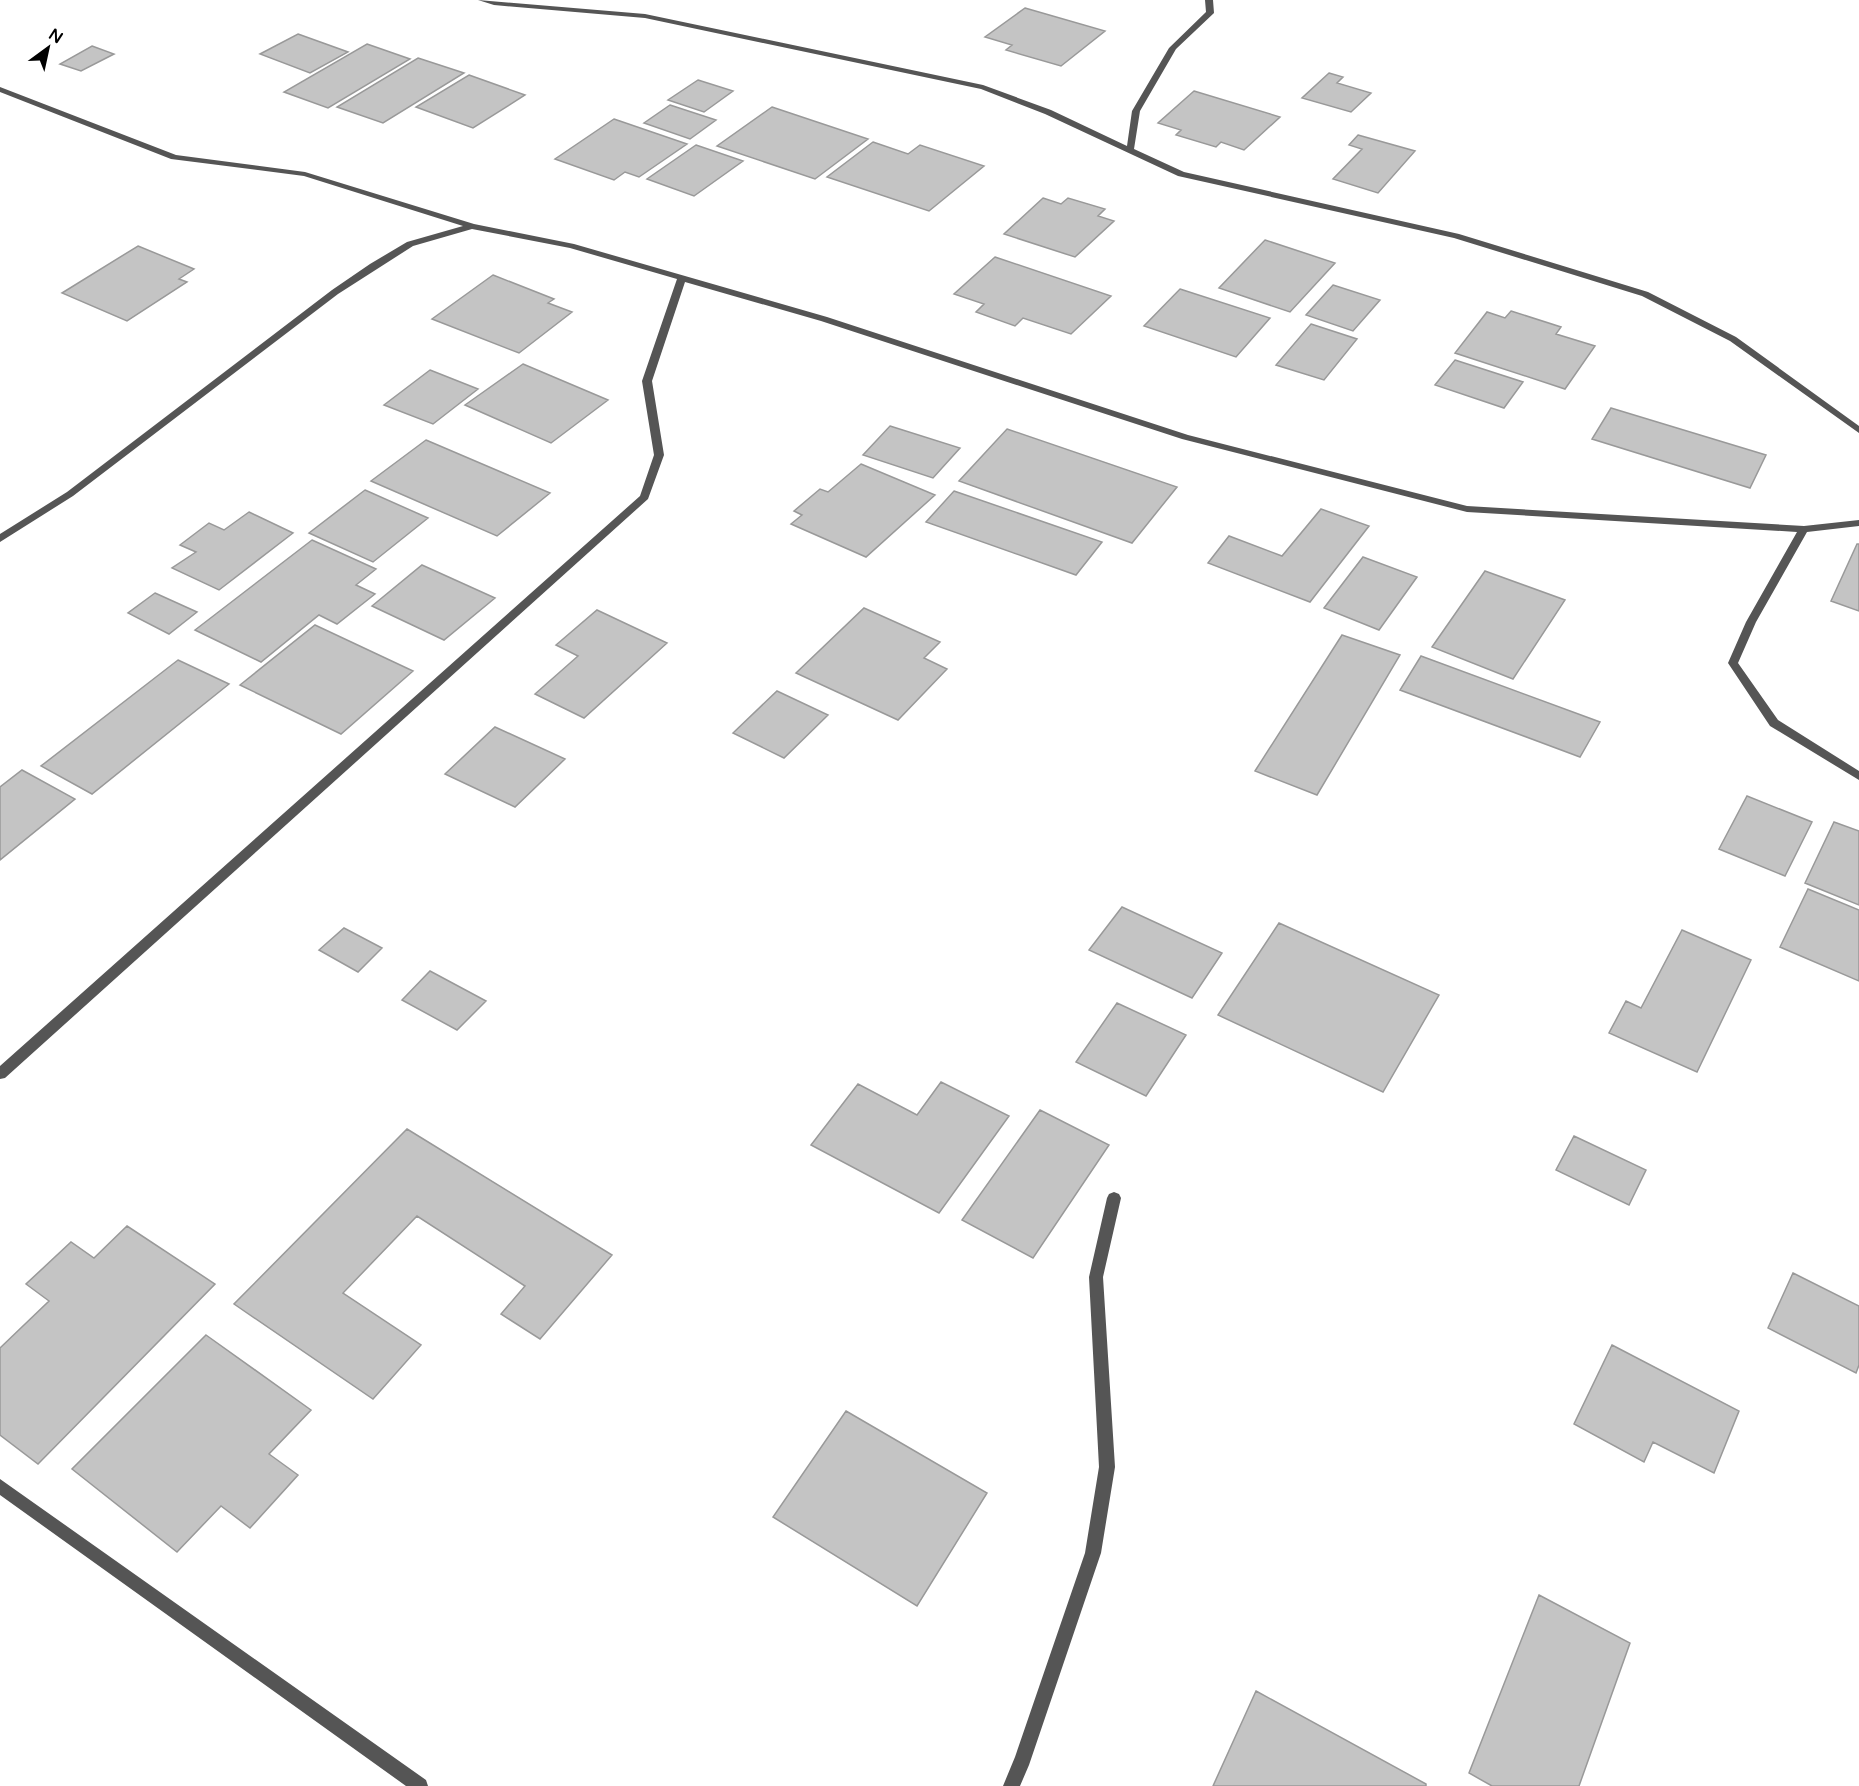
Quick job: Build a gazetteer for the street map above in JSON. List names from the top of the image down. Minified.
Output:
{"north":"top right"}
